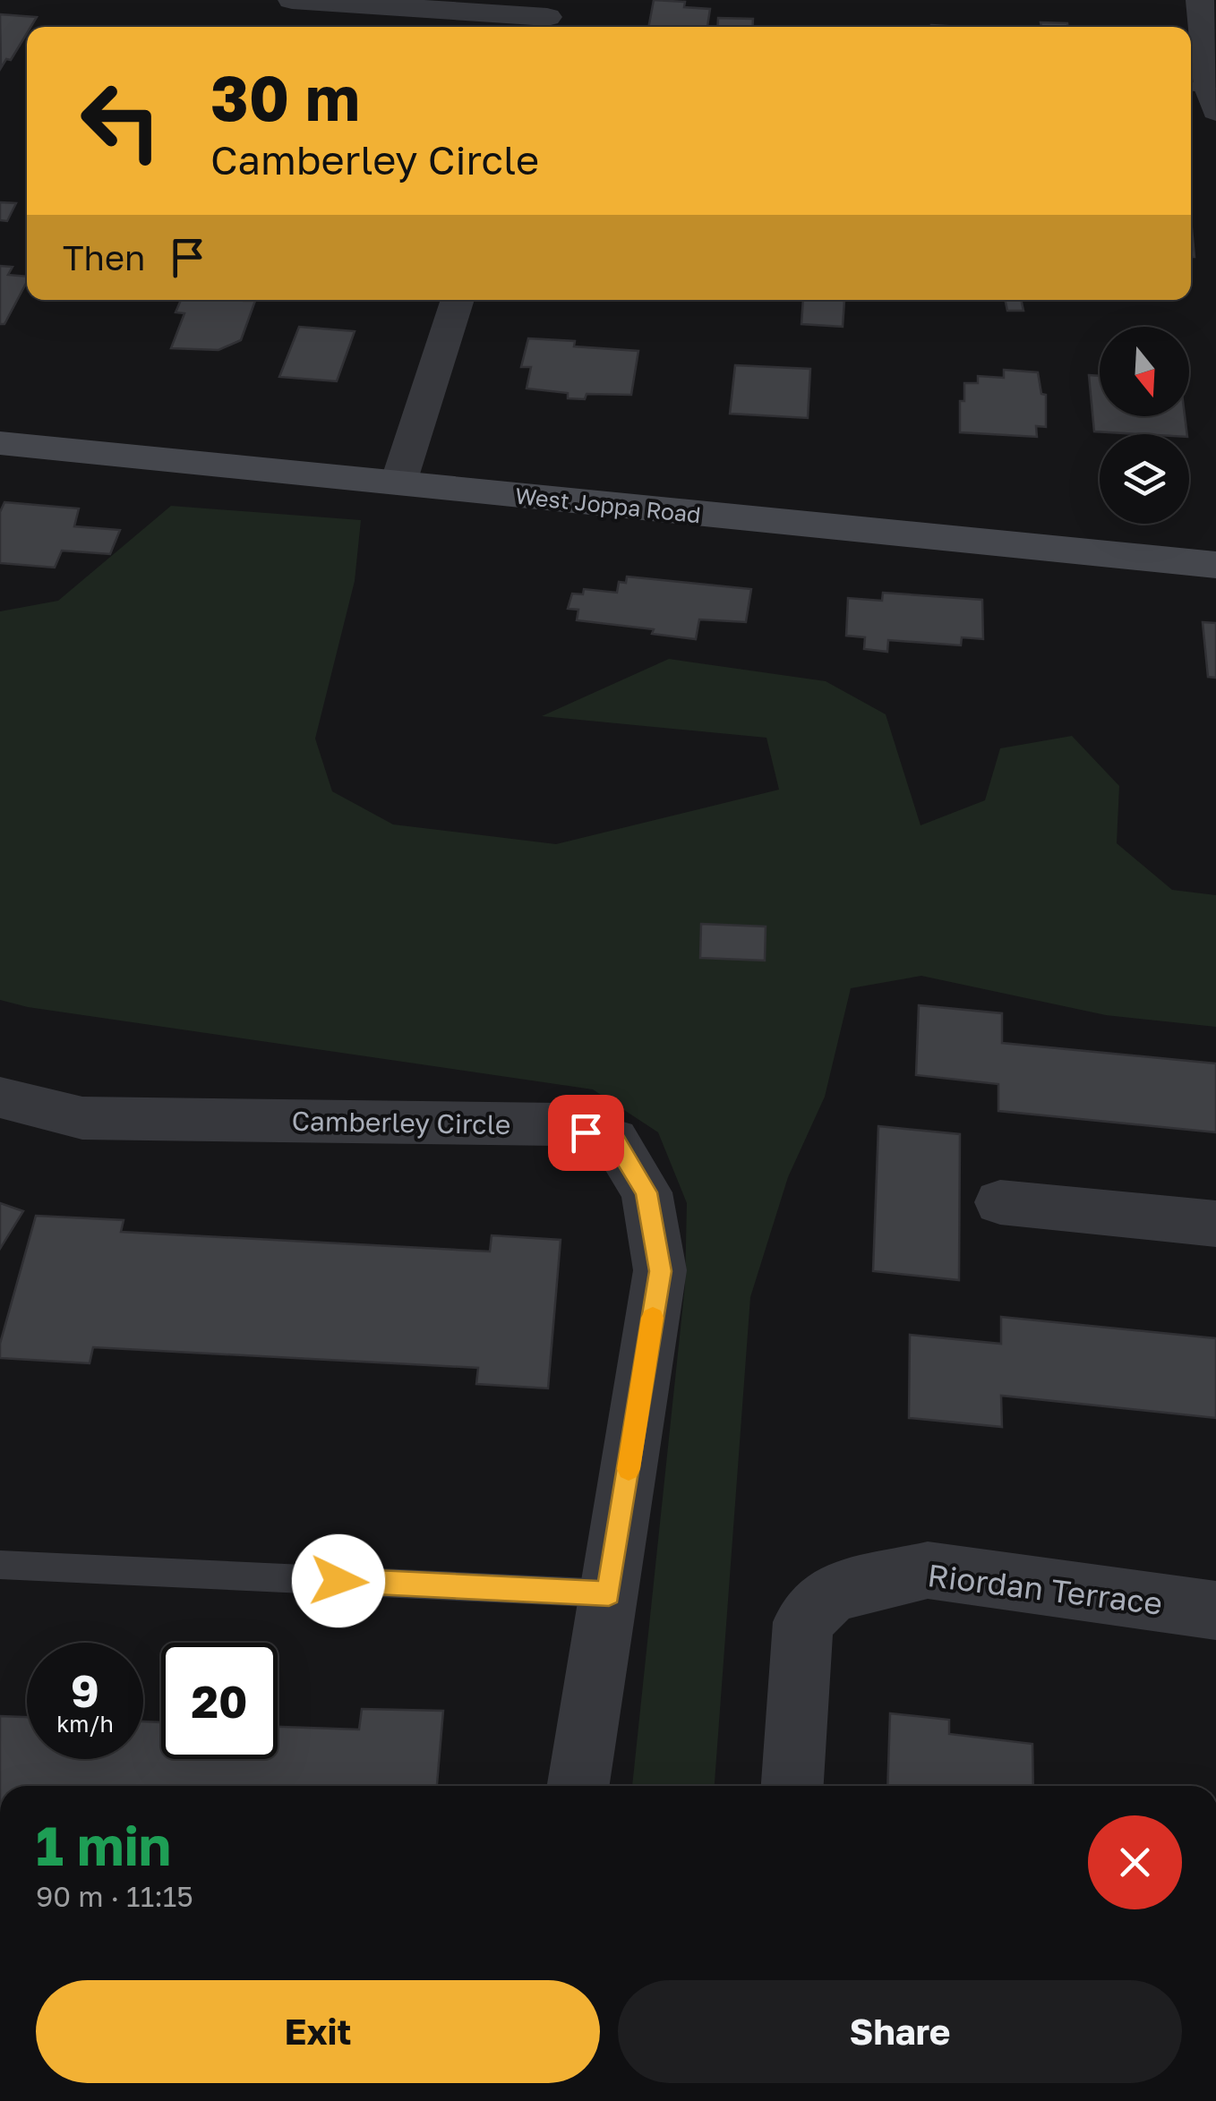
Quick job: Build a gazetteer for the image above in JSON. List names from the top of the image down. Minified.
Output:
{"streets":{"street":["West Joppa Road","Camberley Circle","Riordan Terrace"]},"north":"bottom","page":{"turn":["30 m","Camberley Circle"],"then":"Then","speed":"9 km/h","limit":"20","heading":["1 min","90 m · 11:15"],"buttons":["Exit","Share"]}}
